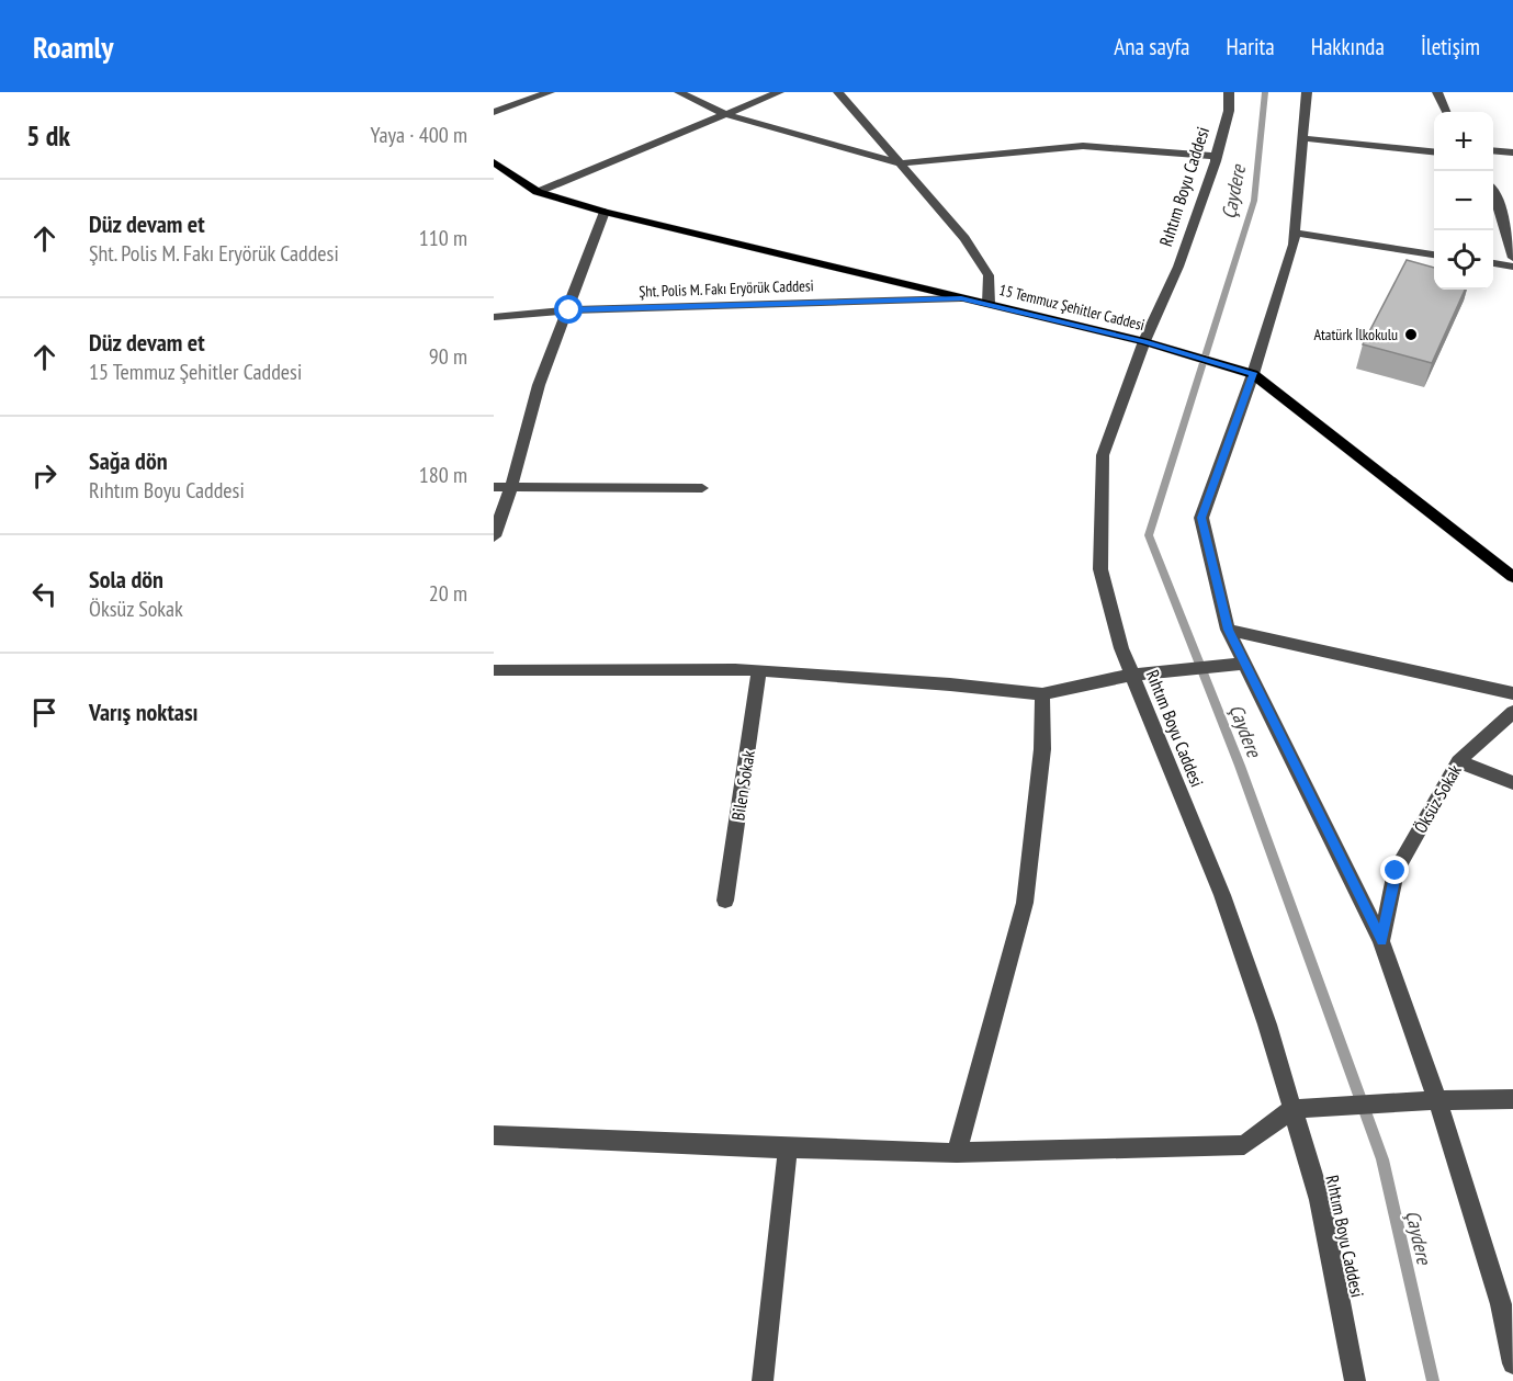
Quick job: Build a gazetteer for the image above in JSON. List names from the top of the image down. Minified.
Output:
{"streets":{"main road":["15 Temmuz Şehitler Caddesi"],"street":["Rıhtım Boyu Caddesi","Şht. Polis M. Fakı Eryörük Caddesi","Bilen Sokak","Öksüz Sokak"]},"crossings":[["Rıhtım Boyu Caddesi","15 Temmuz Şehitler Caddesi"],["Şht. Polis M. Fakı Eryörük Caddesi","15 Temmuz Şehitler Caddesi"]],"water":["Çaydere"],"places":["Atatürk İlkokulu"],"page":{"header":"Roamly","nav":["Ana sayfa","Harita","Hakkında","İletişim"],"heading":["5 dk","Yaya · 400 m"],"map_buttons":["+","−"],"list":[["Düz devam et","Şht. Polis M. Fakı Eryörük Caddesi","110 m"],["Düz devam et","15 Temmuz Şehitler Caddesi","90 m"],["Sağa dön","Rıhtım Boyu Caddesi","180 m"],["Sola dön","Öksüz Sokak","20 m"],"Varış noktası"]}}
